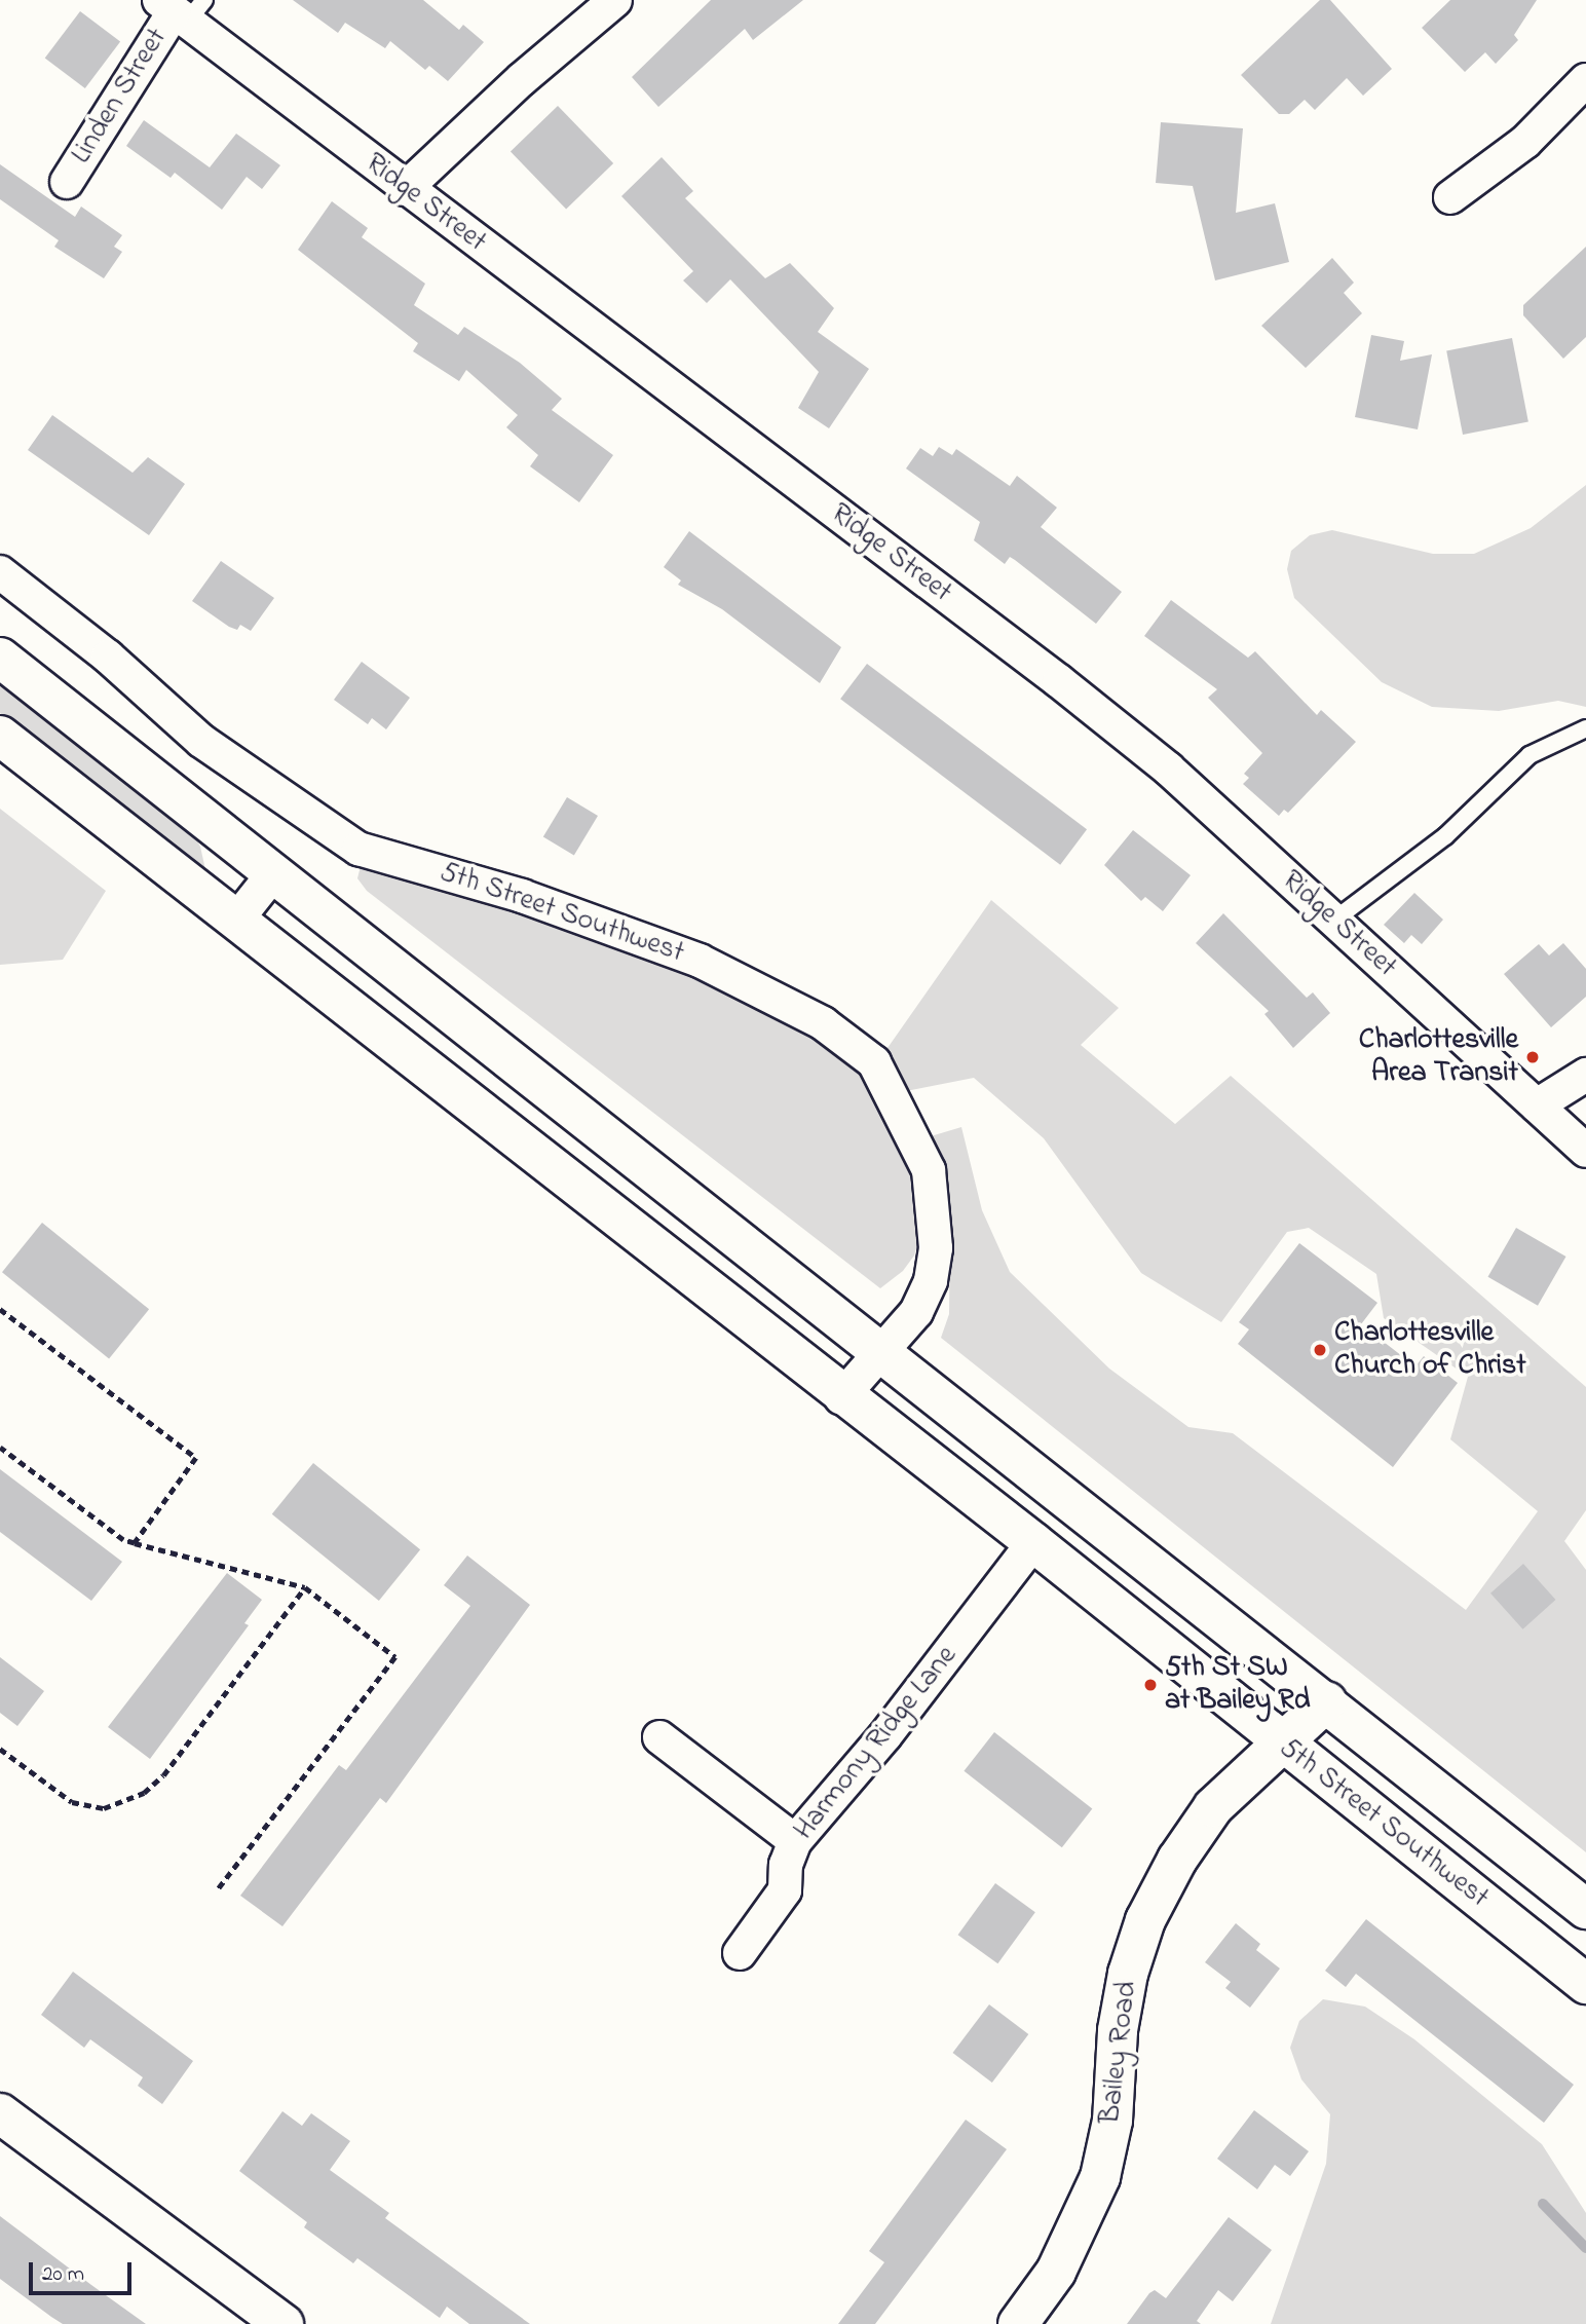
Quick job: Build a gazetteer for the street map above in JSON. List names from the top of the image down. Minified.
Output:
{"streets":{"main road":["5th Street Southwest","Bailey Road"],"street":["Linden Street","Ridge Street","Harmony Ridge Lane"]},"crossings":[["Linden Street","Ridge Street"],["5th Street Southwest","Harmony Ridge Lane"],["5th Street Southwest","Bailey Road"]],"places":["Charlottesville Area Transit","Charlottesville Church of Christ","5th St SW at Bailey Rd"],"scale_bar":"20 m"}
